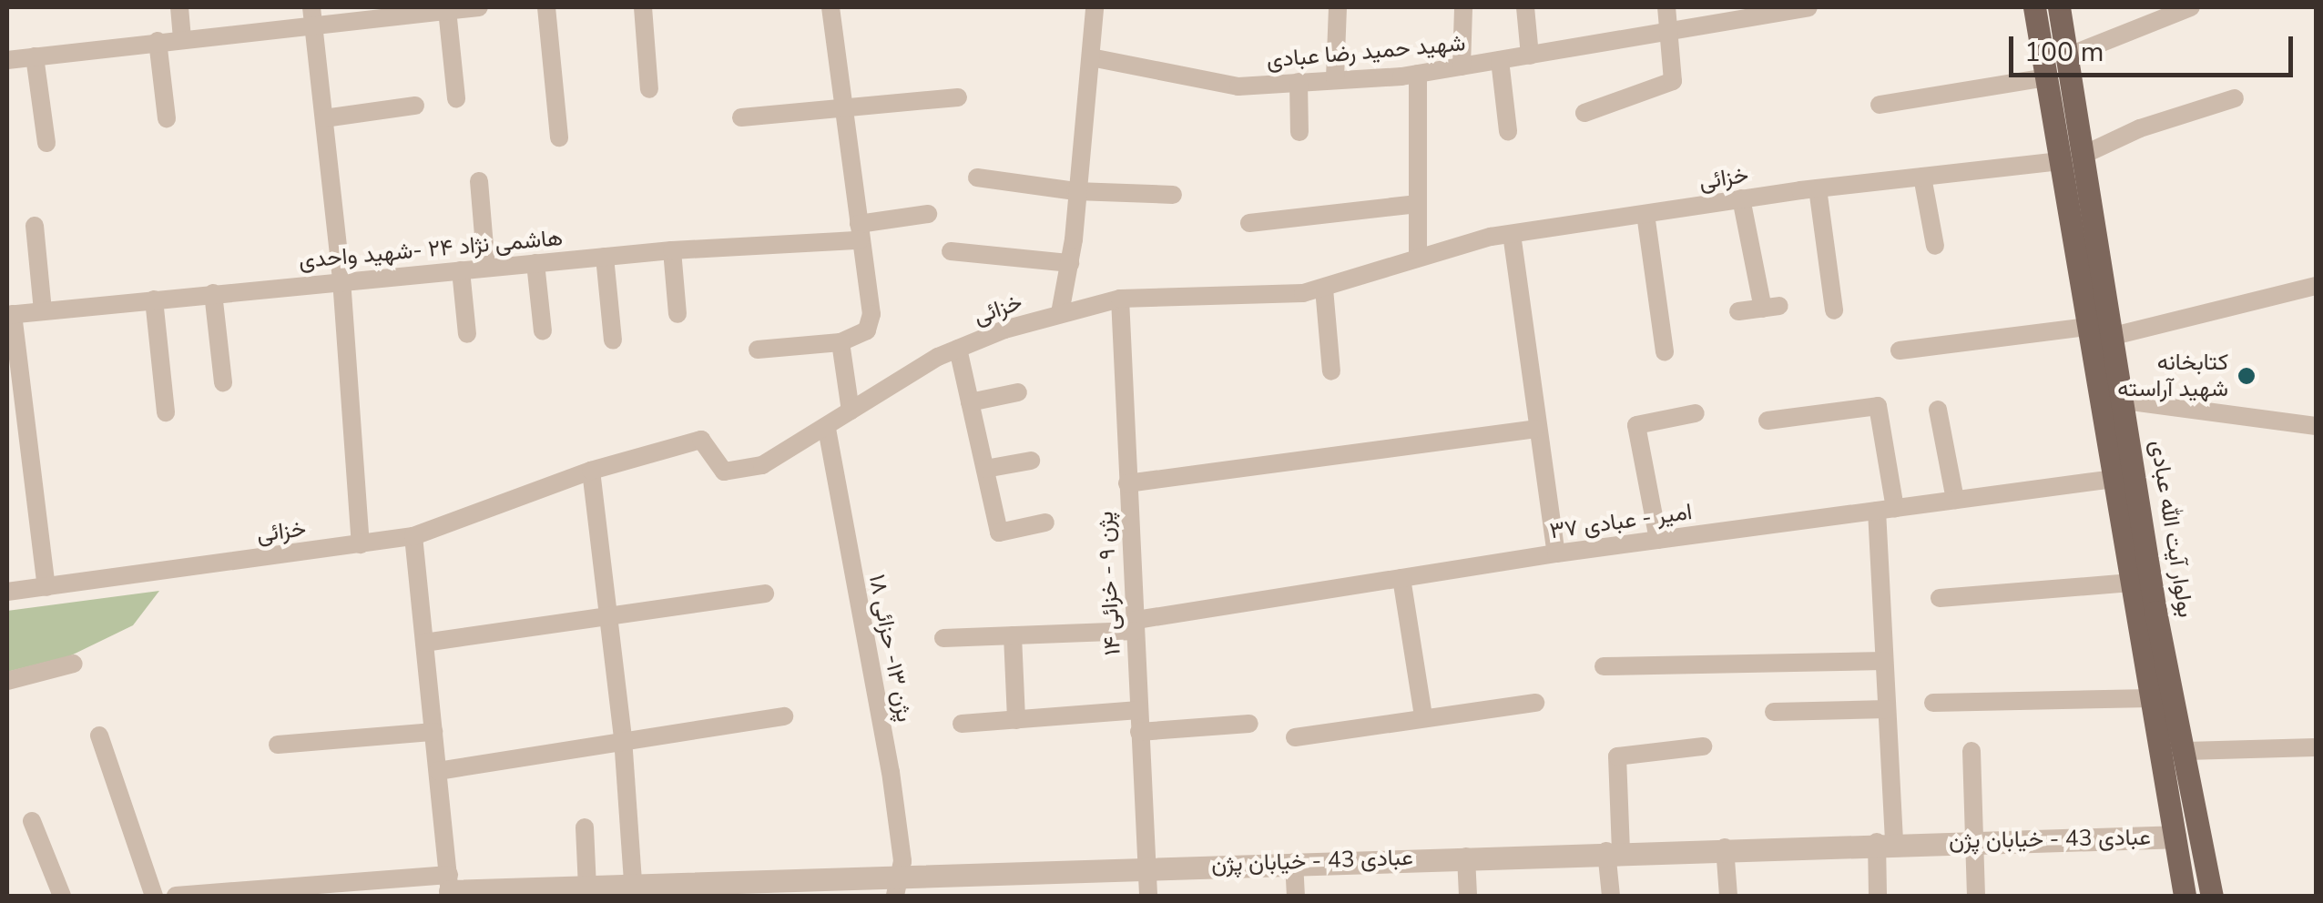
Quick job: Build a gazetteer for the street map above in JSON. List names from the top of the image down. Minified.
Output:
{"streets":{"main road":["بولوار آیت الله عبادی"],"street":["شهید حمید رضا عبادی","خزائی","هاشمی نژاد ۲۴ -شهید واحدی","امیر - عبادی ۳۷","پژن ۹ - خزائی ۱۴","پژن ۱۳- حزائی ۱۸","عبادی 43 - خیابان پژن"]},"crossings":[["خزائی","پژن ۹ - خزائی ۱۴"],["خزائی","پژن ۱۳- حزائی ۱۸"],["امیر - عبادی ۳۷","پژن ۹ - خزائی ۱۴"],["پژن ۹ - خزائی ۱۴","عبادی 43 - خیابان پژن"],["پژن ۱۳- حزائی ۱۸","عبادی 43 - خیابان پژن"]],"places":["کتابخانه شهید آراسته"],"scale_bar":"100 m"}
